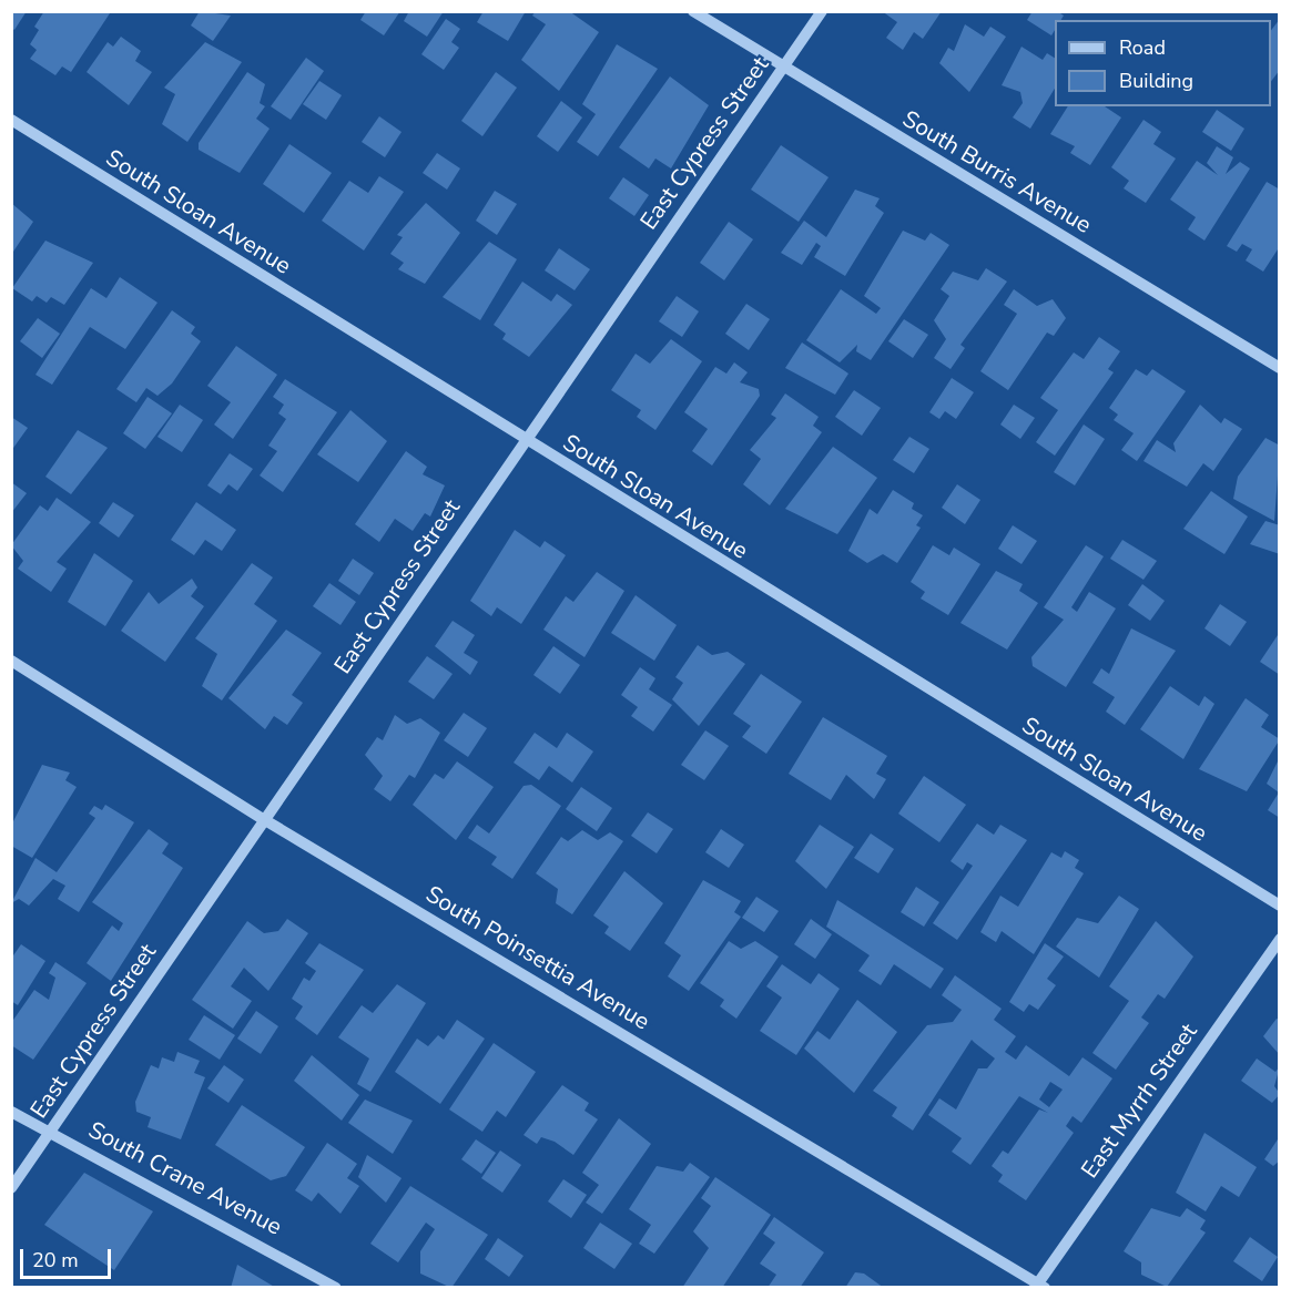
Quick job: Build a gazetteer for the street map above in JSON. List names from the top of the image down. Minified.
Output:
{"streets":{"street":["East Cypress Street","South Burris Avenue","South Sloan Avenue","South Poinsettia Avenue","East Myrrh Street","South Crane Avenue"]},"crossings":[["East Cypress Street","South Burris Avenue"],["East Cypress Street","South Sloan Avenue"],["East Cypress Street","South Poinsettia Avenue"],["East Cypress Street","South Crane Avenue"],["South Poinsettia Avenue","East Myrrh Street"]],"legend":["Road","Building"],"scale_bar":"20 m"}
